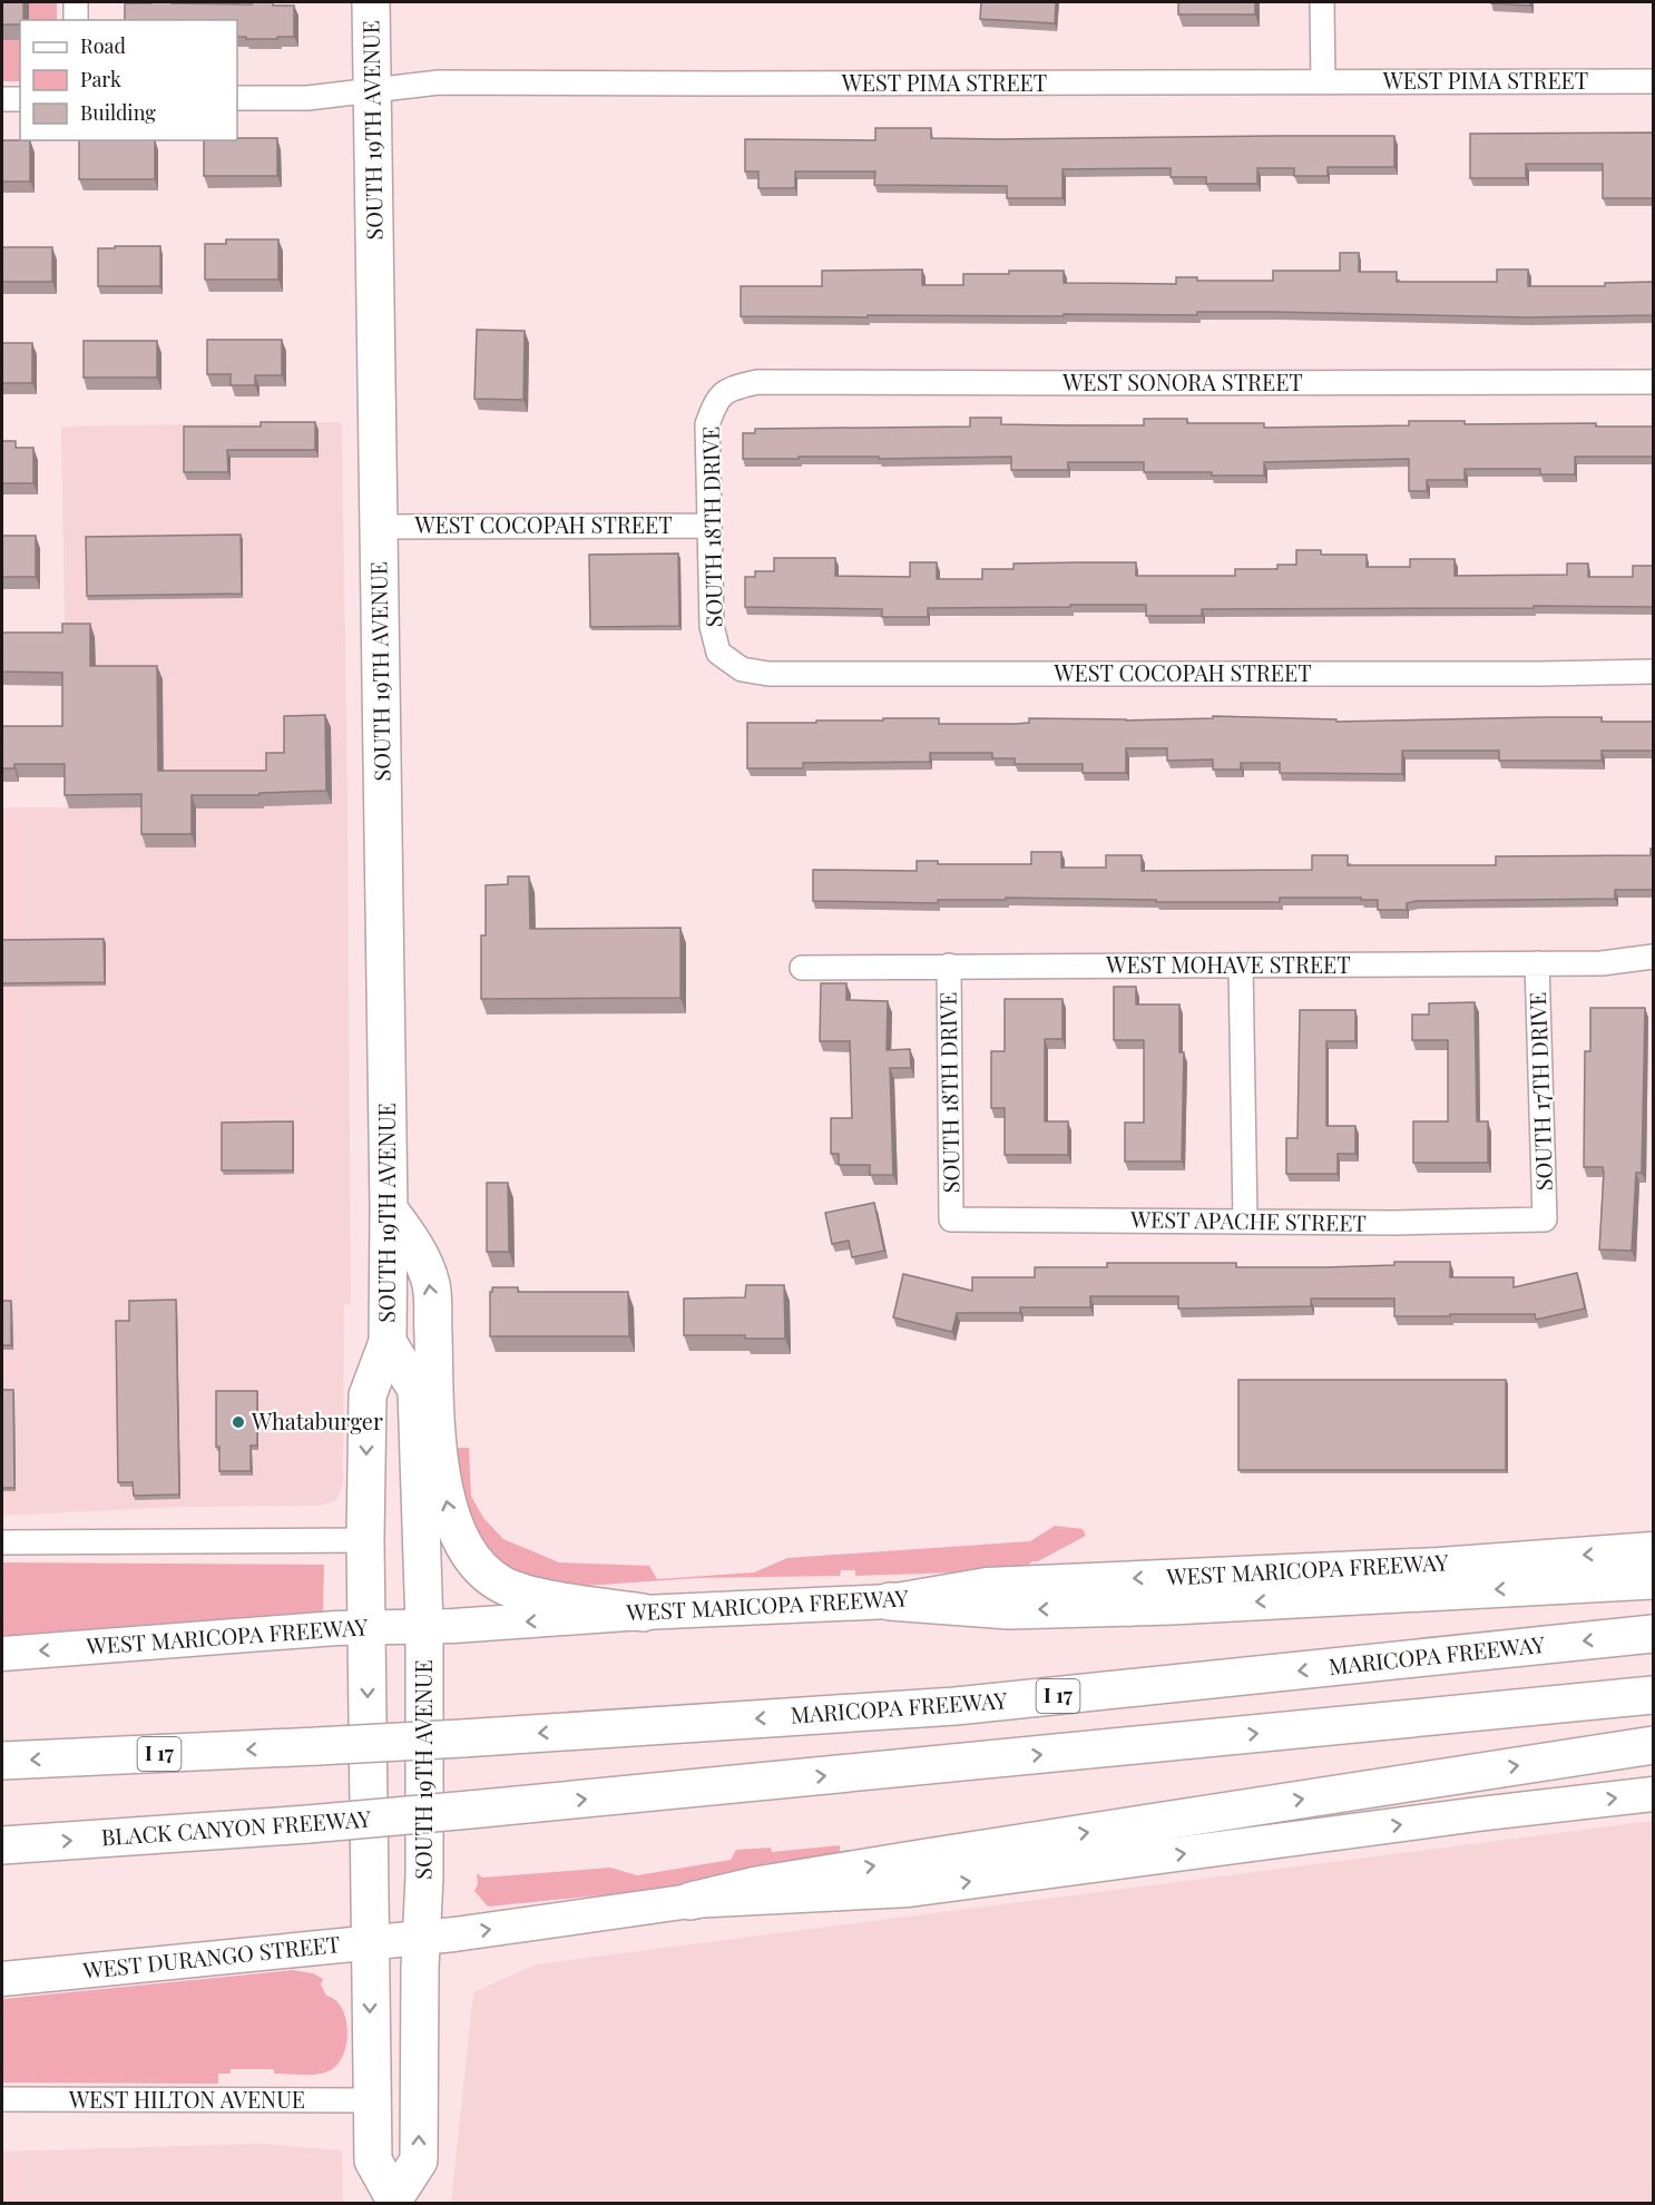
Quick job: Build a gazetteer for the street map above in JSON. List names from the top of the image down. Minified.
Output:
{"streets":{"main road":["SOUTH 19TH AVENUE","WEST MARICOPA FREEWAY","MARICOPA FREEWAY","I 17","BLACK CANYON FREEWAY","WEST DURANGO STREET"],"street":["WEST PIMA STREET","WEST SONORA STREET","WEST COCOPAH STREET","SOUTH 18TH DRIVE","WEST MOHAVE STREET","SOUTH 17TH DRIVE","WEST APACHE STREET","WEST HILTON AVENUE"]},"crossings":[["WEST PIMA STREET","SOUTH 19TH AVENUE"],["SOUTH 19TH AVENUE","WEST COCOPAH STREET"],["SOUTH 19TH AVENUE","WEST MARICOPA FREEWAY"],["SOUTH 19TH AVENUE","WEST DURANGO STREET"],["SOUTH 19TH AVENUE","WEST HILTON AVENUE"],["WEST SONORA STREET","SOUTH 18TH DRIVE"],["WEST COCOPAH STREET","SOUTH 18TH DRIVE"],["SOUTH 18TH DRIVE","WEST MOHAVE STREET"],["SOUTH 18TH DRIVE","WEST APACHE STREET"],["WEST MOHAVE STREET","SOUTH 17TH DRIVE"],["SOUTH 17TH DRIVE","WEST APACHE STREET"]],"places":["Whataburger"],"legend":["Road","Park","Building"]}
